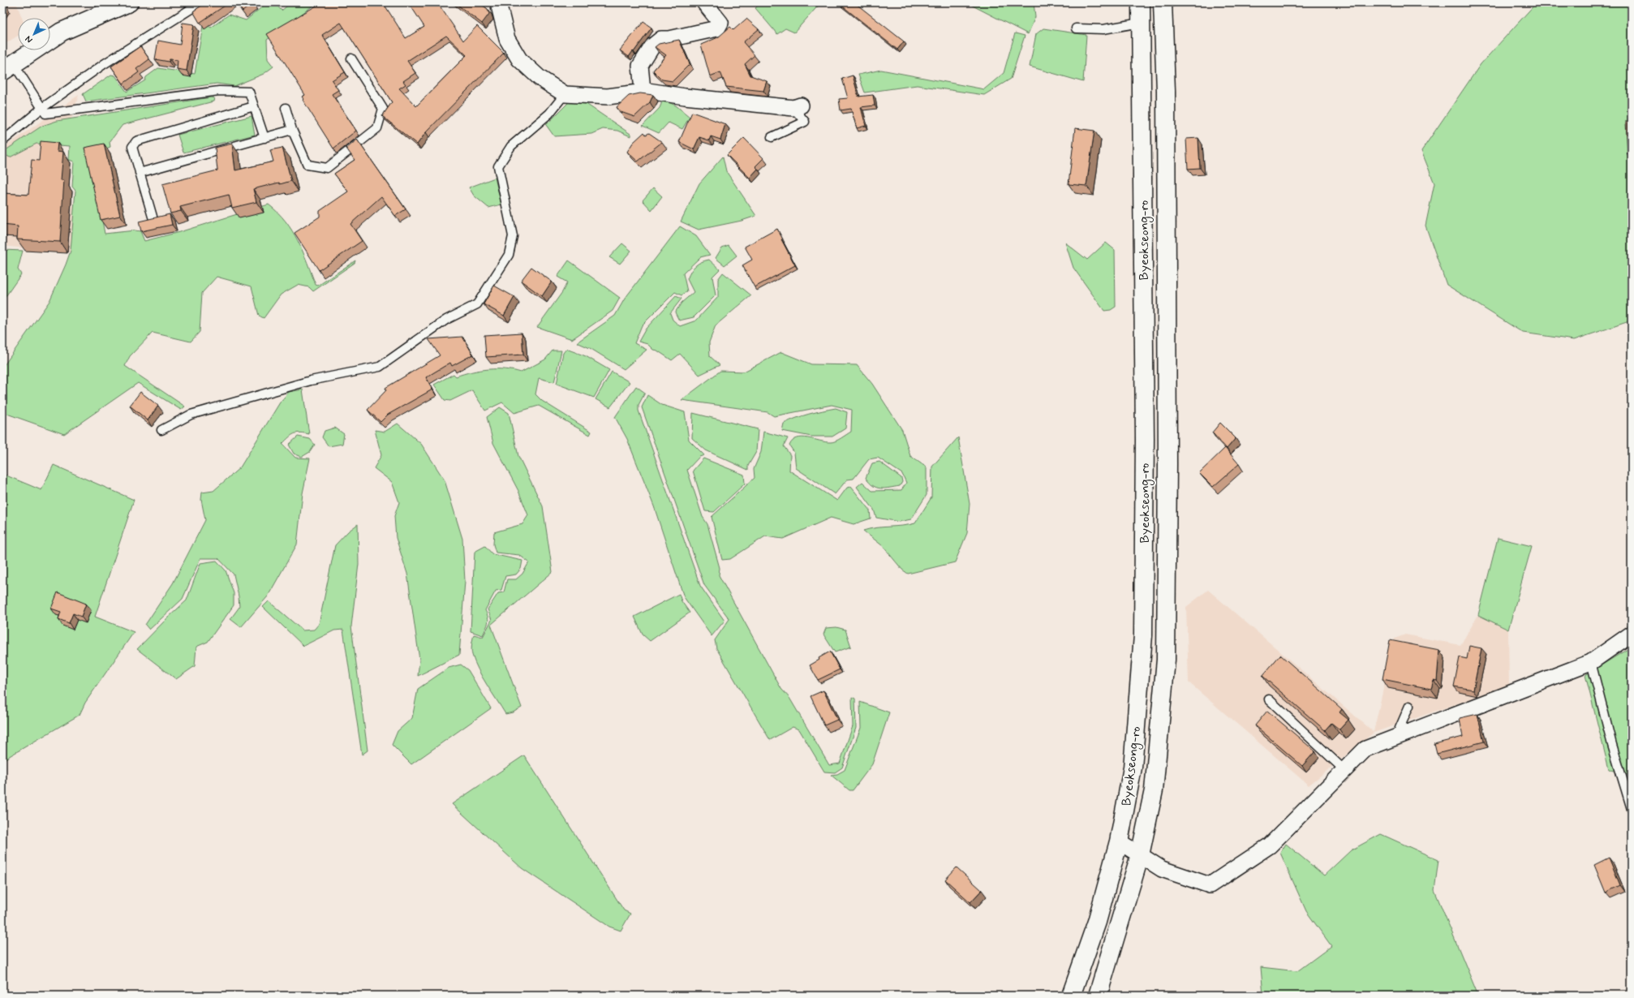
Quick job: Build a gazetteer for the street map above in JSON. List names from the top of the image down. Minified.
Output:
{"streets":{"main road":["Byeokseong-ro"]},"north":"bottom left"}
